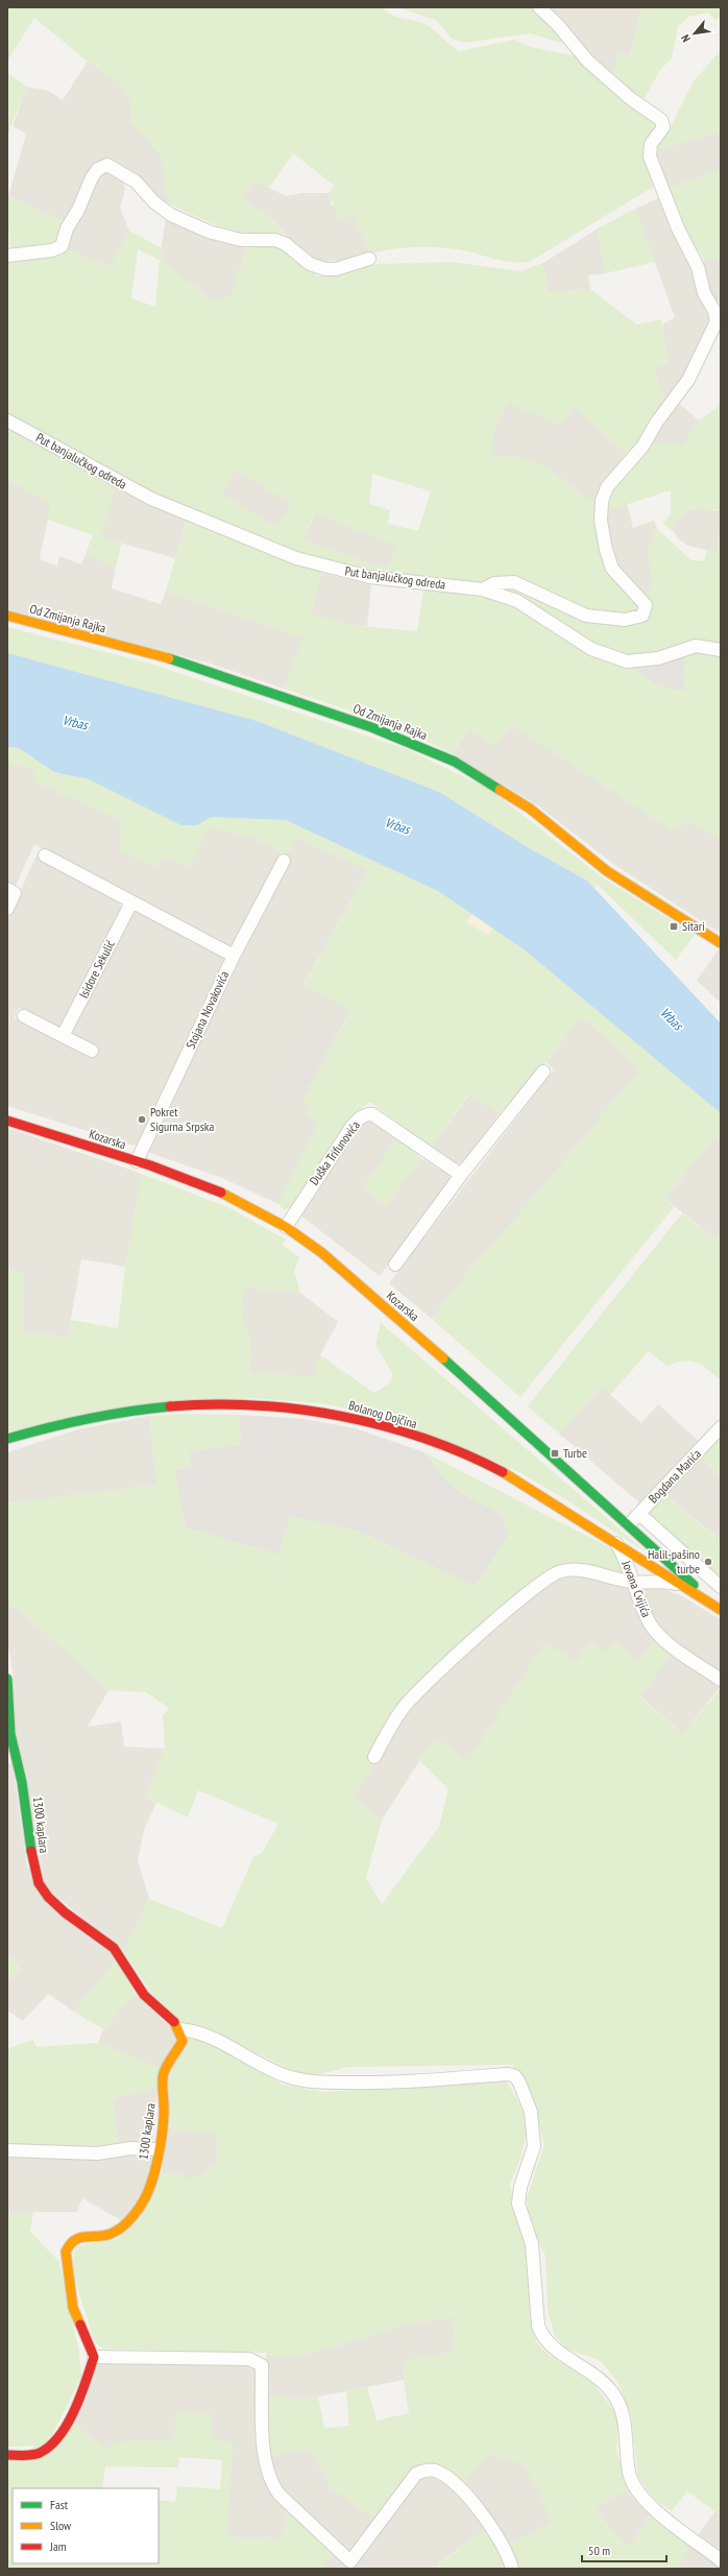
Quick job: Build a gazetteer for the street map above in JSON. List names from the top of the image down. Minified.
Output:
{"streets":{"street":["Put banjalučkog odreda","Od Zmijanja Rajka","Isidore Sekulić","Stojana Novakovića","Kozarska","Duška Trifunovića","Bolanog Dojčina","Bogdana Marića","Jovana Cvijića","1300 kaplara"]},"crossings":[["Stojana Novakovića","Kozarska"],["Kozarska","Duška Trifunovića"],["Kozarska","Bolanog Dojčina"],["Kozarska","Bogdana Marića"],["Bolanog Dojčina","Jovana Cvijića"]],"water":["Vrbas"],"places":{"transit":["Sitari","Turbe"],"other":["Pokret Sigurna Srpska","Halil-pašino turbe"]},"legend":["Fast","Slow","Jam"],"scale_bar":"50 m","north":"bottom left"}
